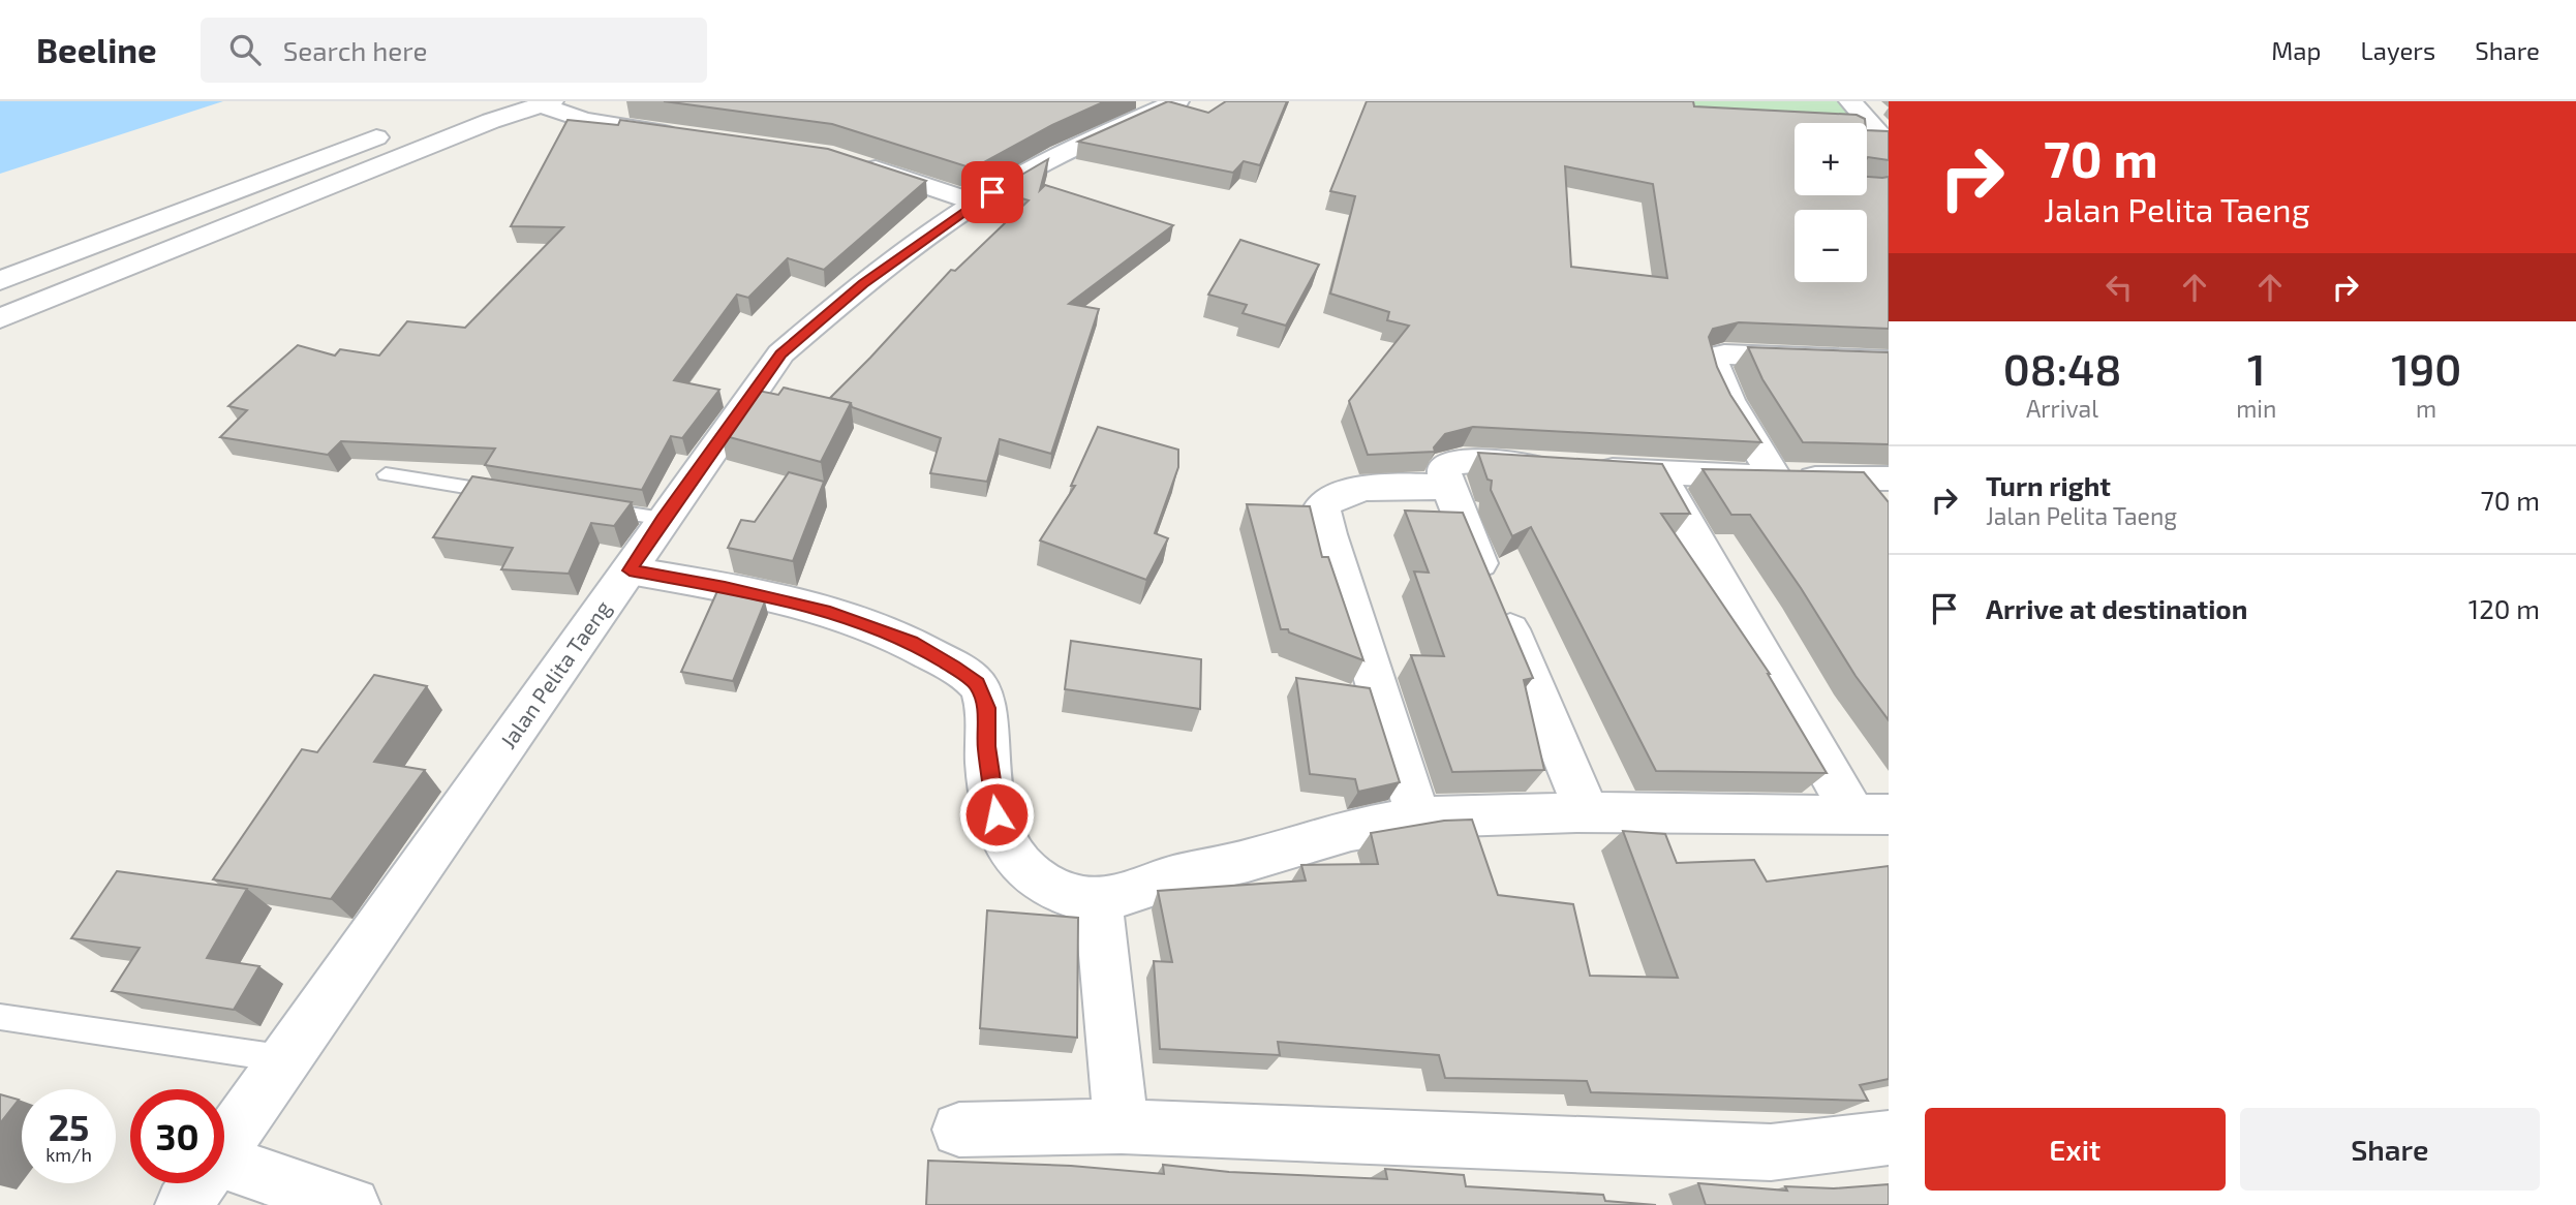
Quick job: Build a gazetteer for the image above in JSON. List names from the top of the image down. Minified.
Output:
{"streets":{"street":["Jalan Pelita Taeng"]},"page":{"header":"Beeline","search":"Search here","nav":["Map","Layers","Share"],"turn":["70 m","Jalan Pelita Taeng"],"map_buttons":["+","−"],"eta":["08:48","Arrival","1","min","190","m"],"list":[{"name":"Turn right","note":"Jalan Pelita Taeng","value":"70 m"},{"name":"Arrive at destination","value":"120 m"}],"speed":"25 km/h","limit":"30","buttons":["Exit","Share"]}}
